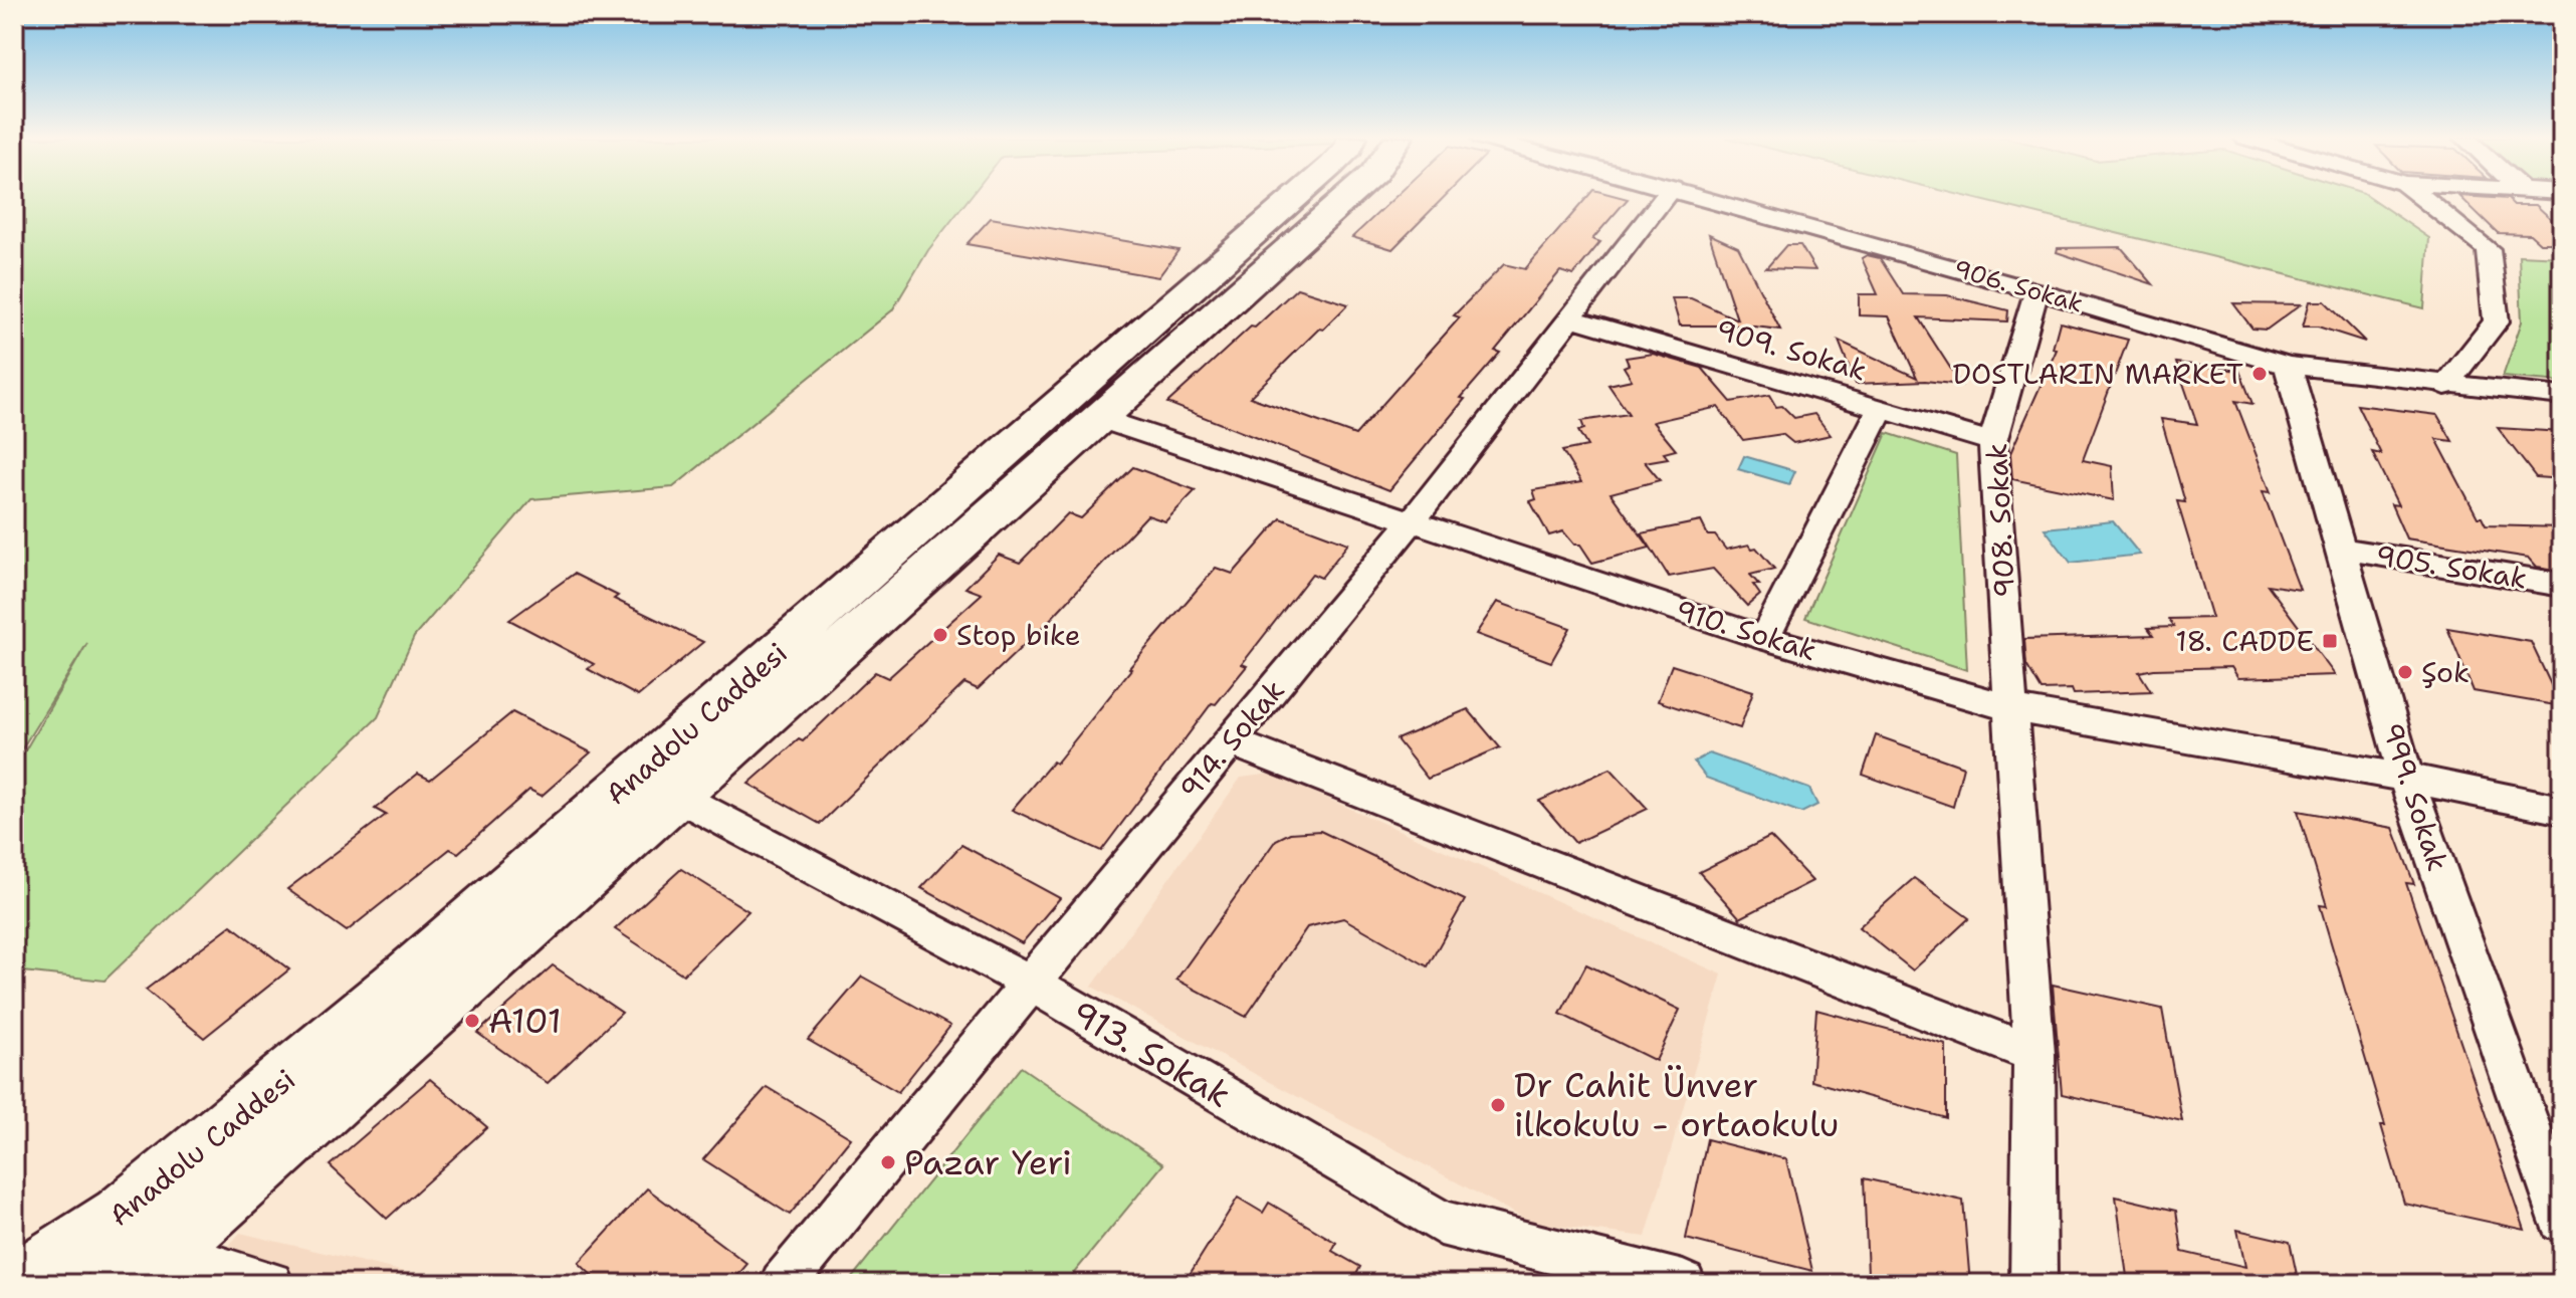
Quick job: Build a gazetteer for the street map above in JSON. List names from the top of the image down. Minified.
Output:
{"streets":{"main road":["Anadolu Caddesi"],"street":["906. Sokak","909. Sokak","908. Sokak","905. Sokak","910. Sokak","914. Sokak","999. Sokak","913. Sokak"]},"crossings":[["906. Sokak","908. Sokak"],["906. Sokak","999. Sokak"],["909. Sokak","908. Sokak"],["909. Sokak","914. Sokak"],["908. Sokak","910. Sokak"],["905. Sokak","999. Sokak"],["910. Sokak","Anadolu Caddesi"],["910. Sokak","914. Sokak"],["910. Sokak","999. Sokak"],["Anadolu Caddesi","913. Sokak"],["914. Sokak","913. Sokak"]],"places":{"other":["DOSTLARIN MARKET","Stop bike","Şok","A101","Dr Cahit Ünver ilkokulu - ortaokulu","Pazar Yeri"],"transit":["18. CADDE"]}}
